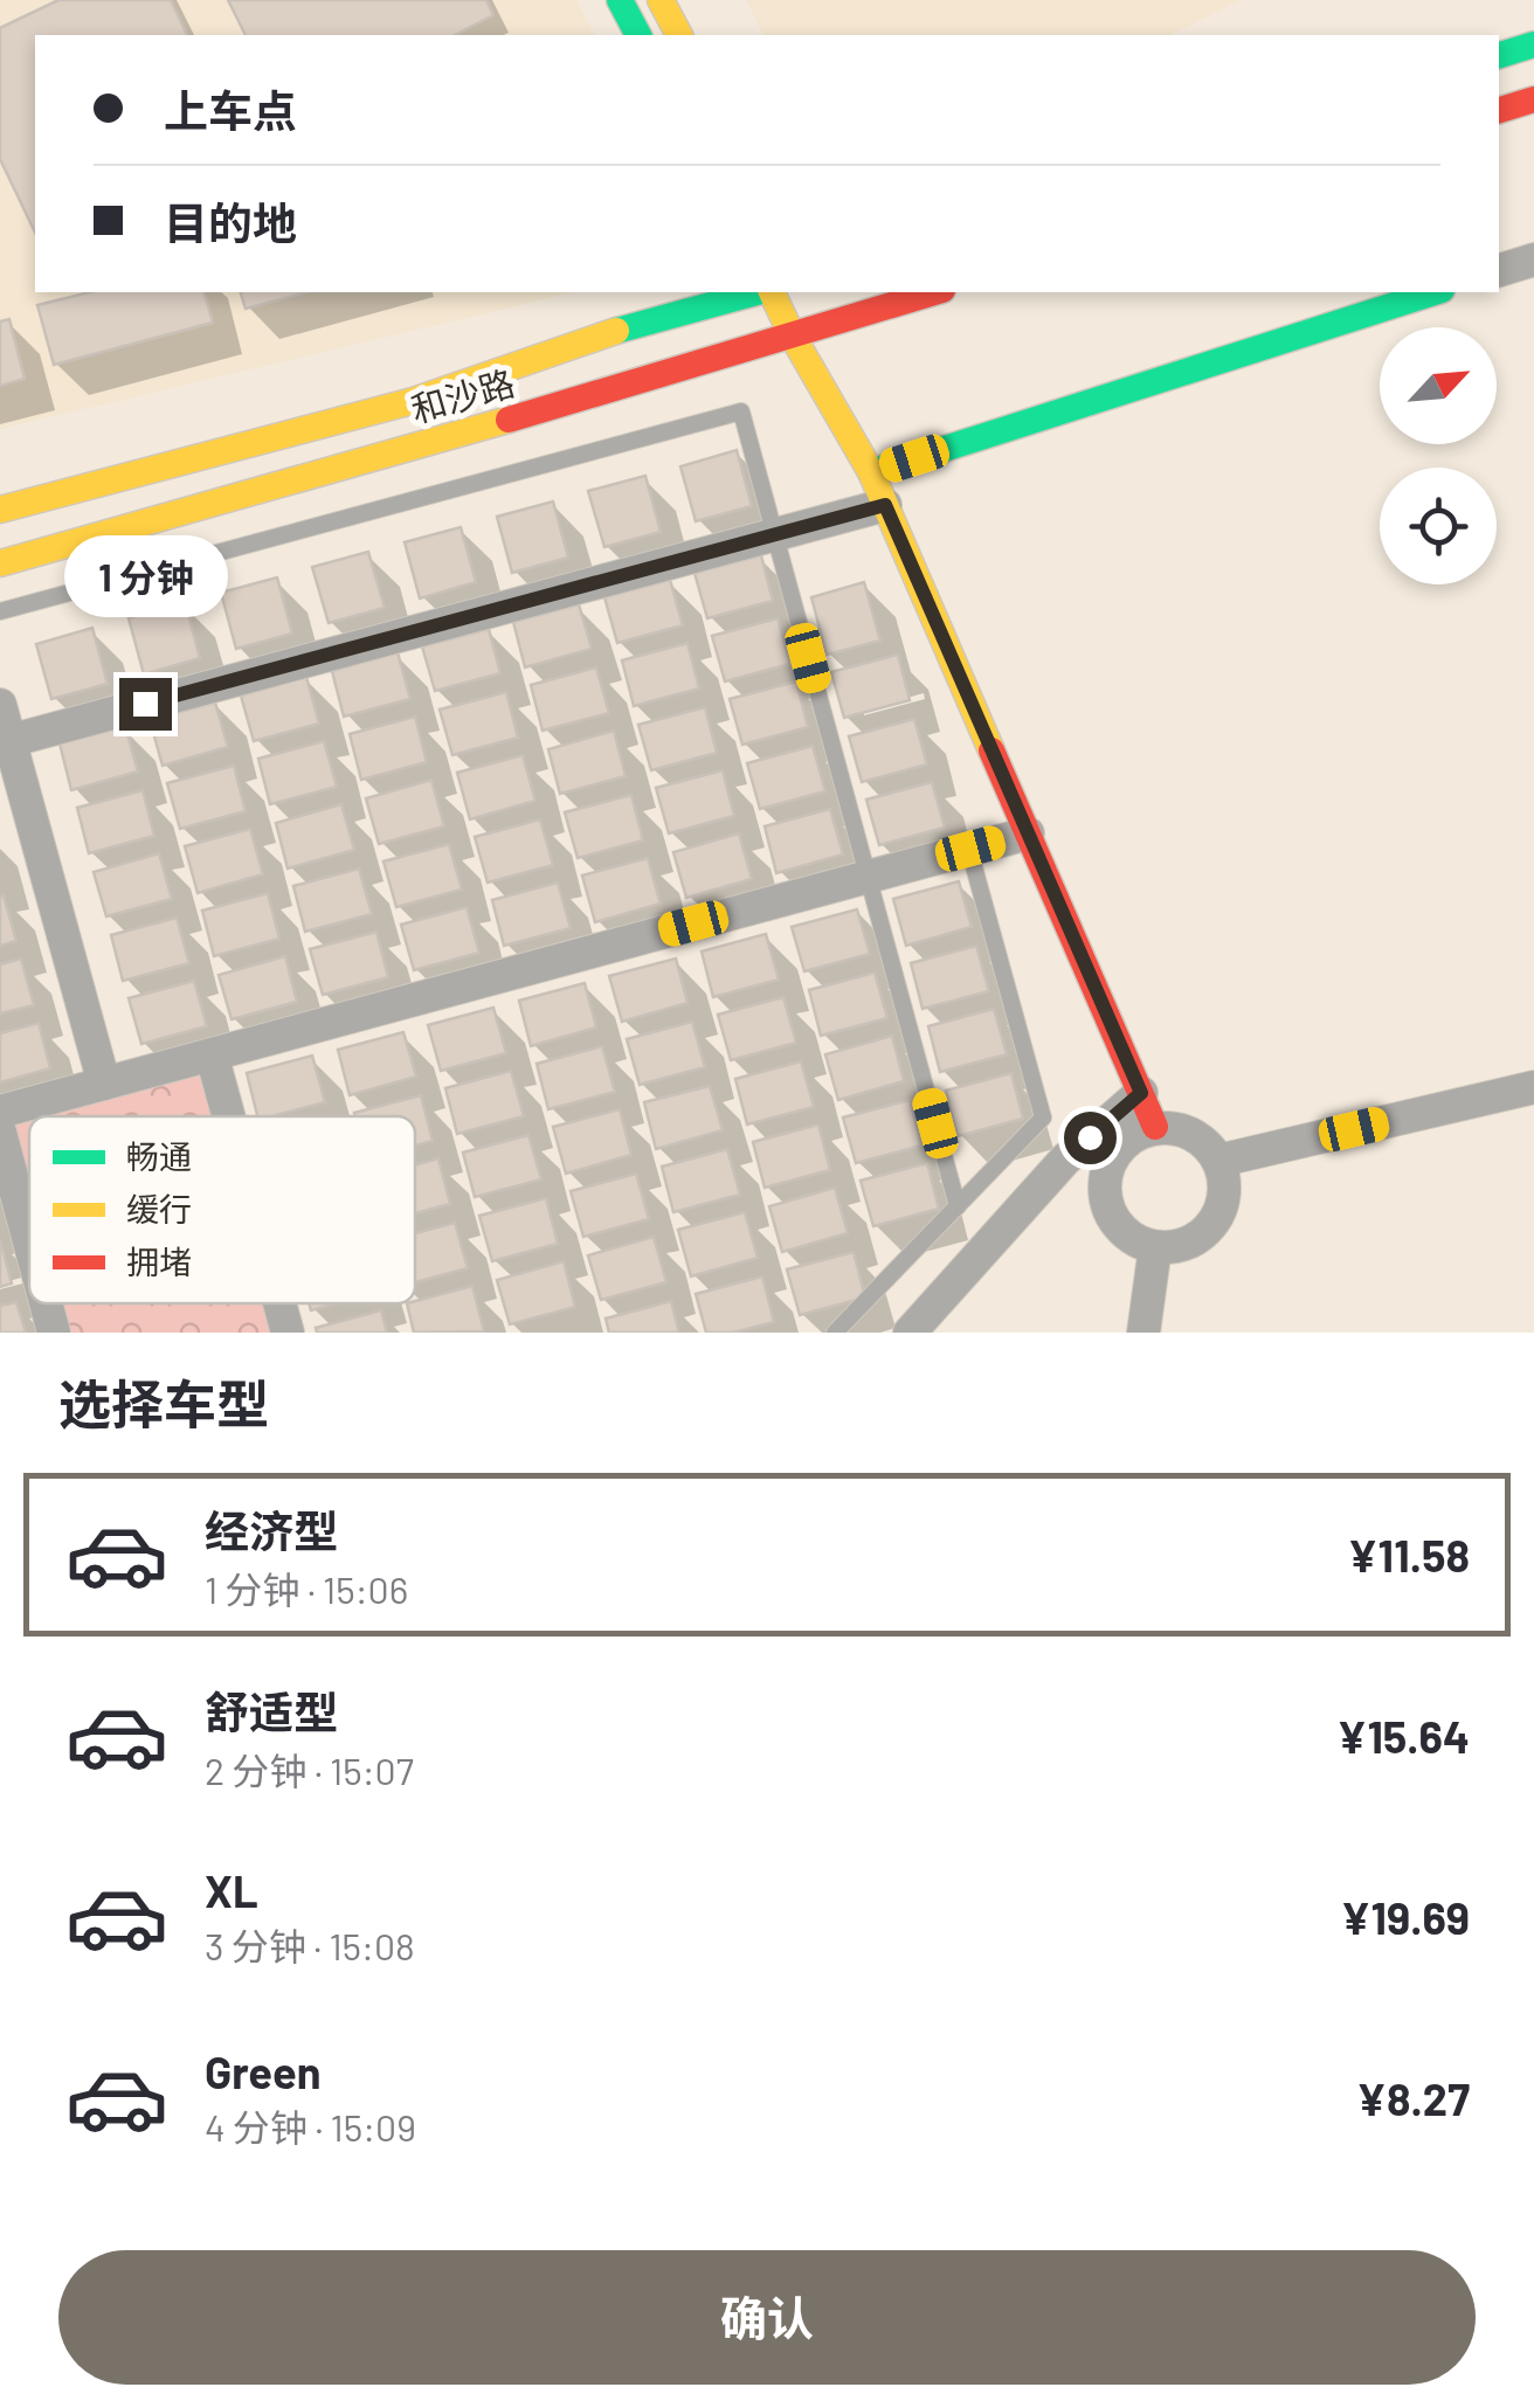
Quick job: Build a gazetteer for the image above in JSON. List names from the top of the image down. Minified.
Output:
{"streets":{"main road":["和沙路"]},"legend":["畅通","缓行","拥堵"],"north":"top right","page":{"banner":["上车点","目的地"],"bubble":"1 分钟","heading":"选择车型","list":[{"name":"经济型","note":"1 分钟 · 15:06","value":"¥11.58"},{"name":"舒适型","note":"2 分钟 · 15:07","value":"¥15.64"},{"name":"XL","note":"3 分钟 · 15:08","value":"¥19.69"},{"name":"Green","note":"4 分钟 · 15:09","value":"¥8.27"}],"buttons":"确认"}}
